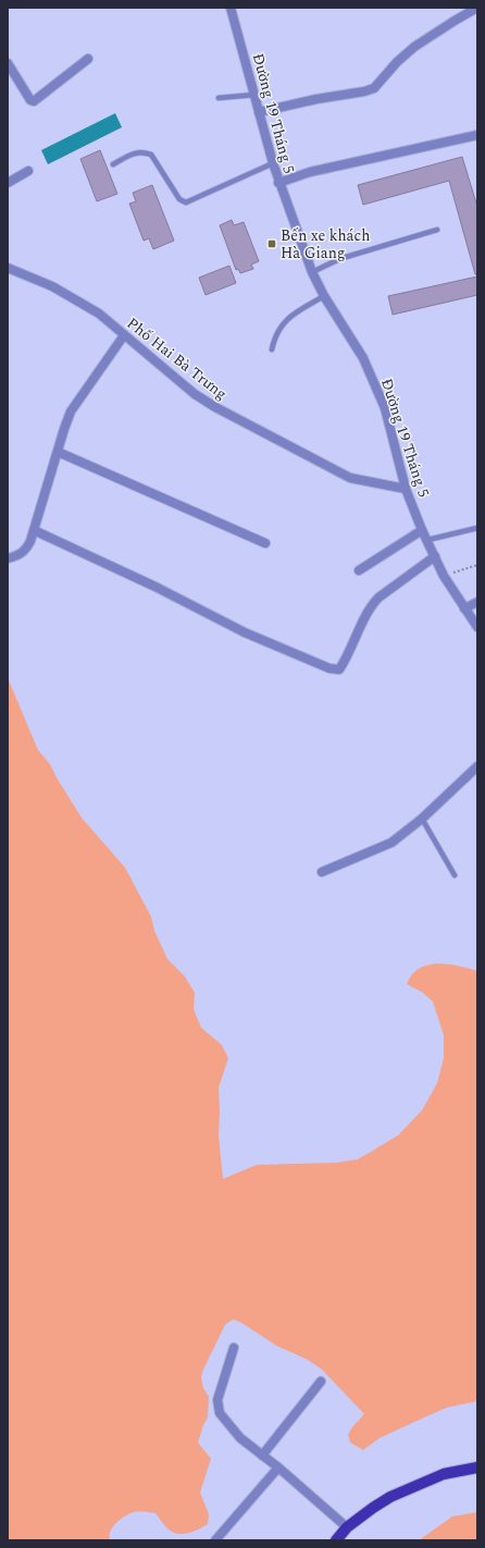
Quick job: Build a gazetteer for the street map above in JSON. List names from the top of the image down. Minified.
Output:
{"streets":{"street":["Đường 19 Tháng 5","Phố Hai Bà Trưng"]},"crossings":[["Đường 19 Tháng 5","Phố Hai Bà Trưng"]],"places":{"transit":["Bến xe khách Hà Giang"]}}
